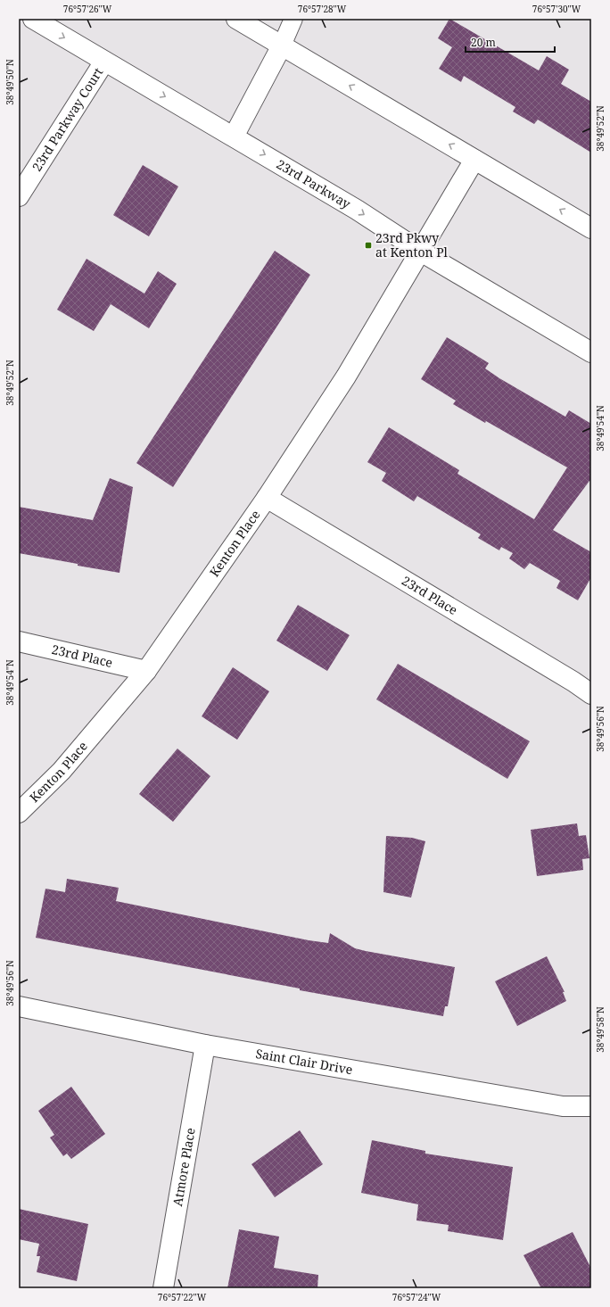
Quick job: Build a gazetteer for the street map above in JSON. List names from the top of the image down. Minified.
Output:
{"streets":{"street":["23rd Parkway Court","23rd Parkway","Kenton Place","23rd Place","Saint Clair Drive","Atmore Place"]},"crossings":[["23rd Parkway Court","23rd Parkway"],["23rd Parkway","Kenton Place"],["Kenton Place","23rd Place"],["Saint Clair Drive","Atmore Place"]],"places":{"transit":["23rd Pkwy at Kenton Pl"]},"scale_bar":"20 m","coordinates":["76°57'26\"W","76°57'28\"W","76°57'30\"W","38°49'50\"N","38°49'52\"N","38°49'54\"N","38°49'56\"N","38°49'58\"N","76°57'22\"W","76°57'24\"W"]}
